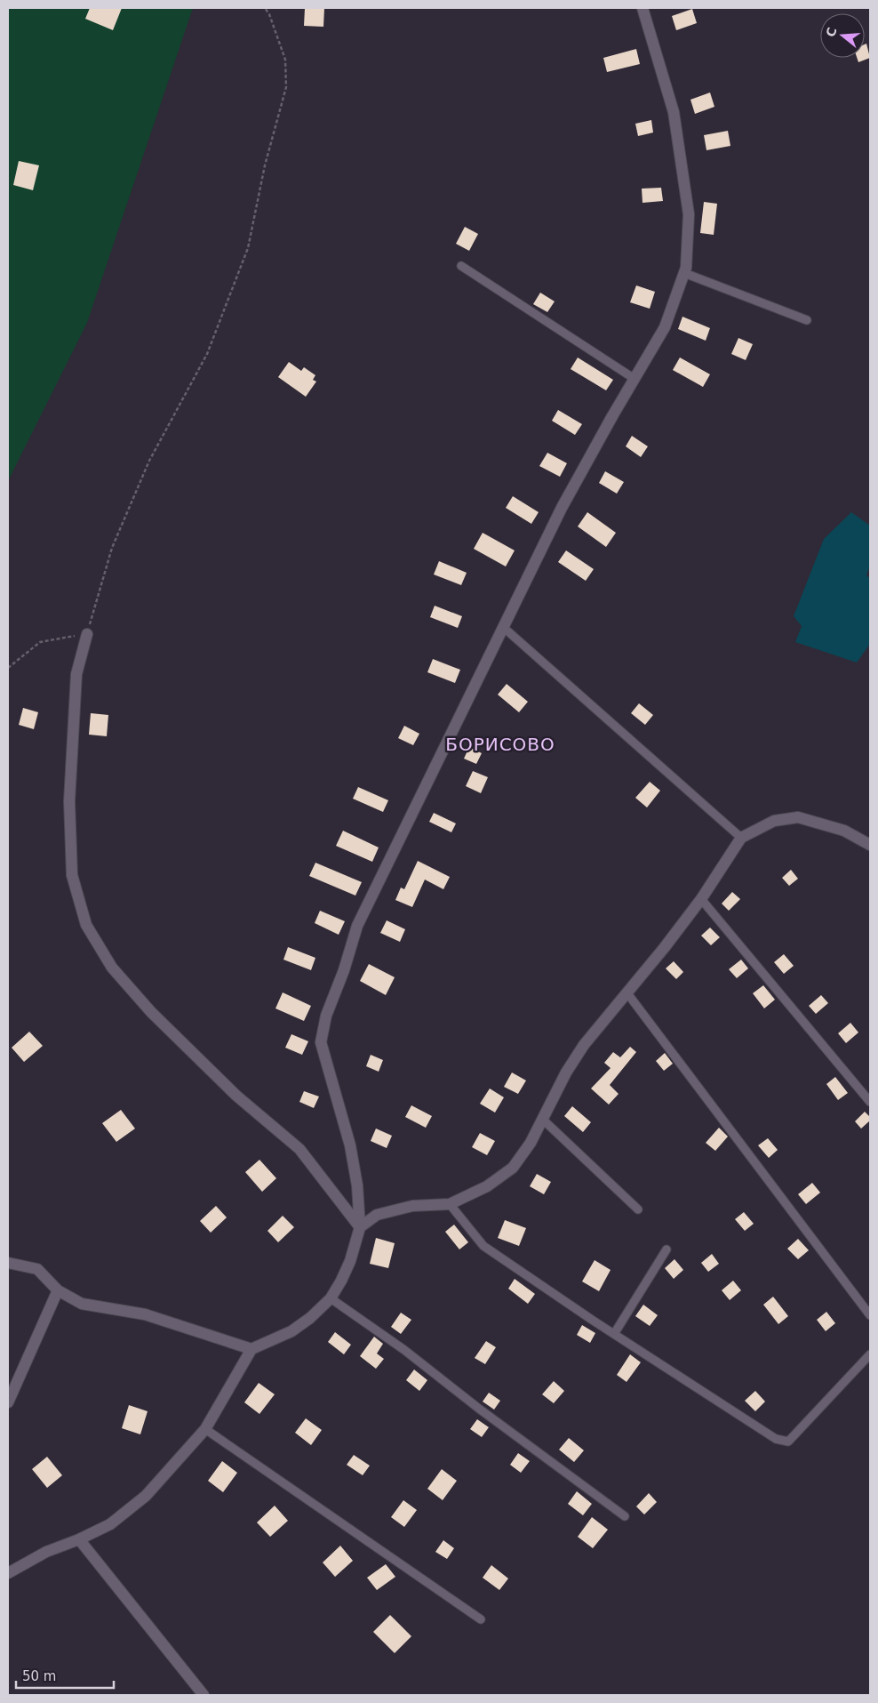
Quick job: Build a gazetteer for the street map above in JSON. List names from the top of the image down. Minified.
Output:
{"districts":["БОРИСОВО"],"scale_bar":"50 m","north":"left"}
